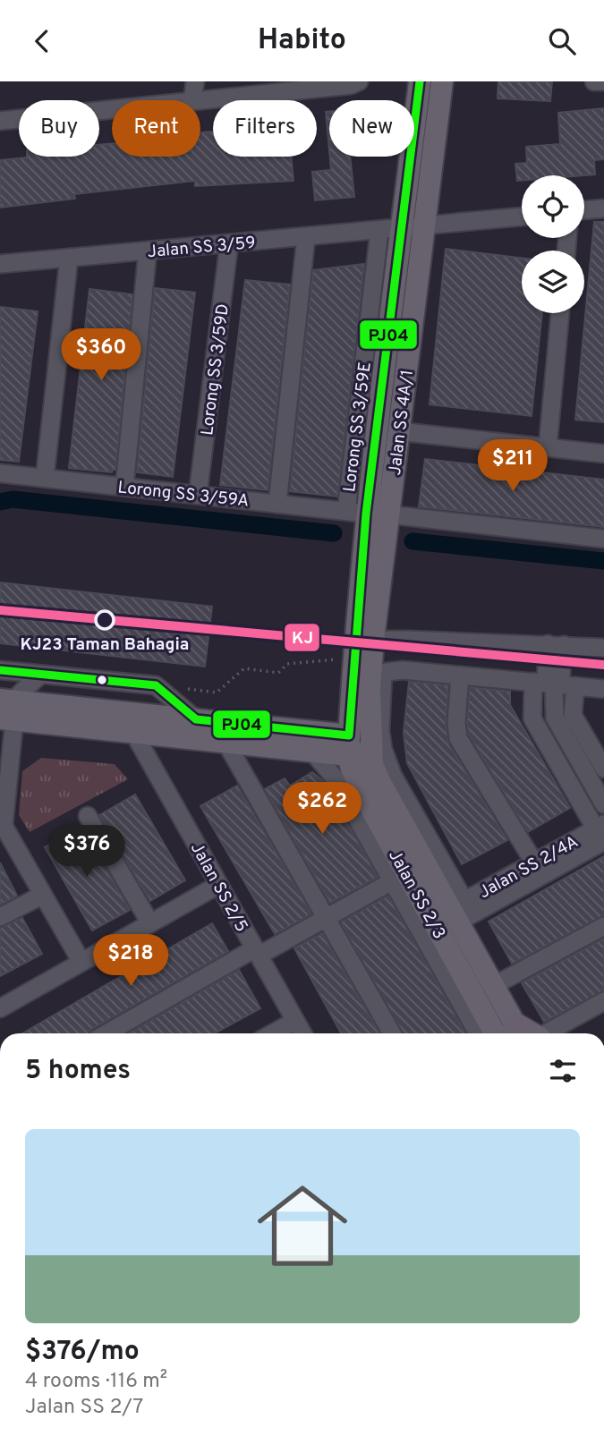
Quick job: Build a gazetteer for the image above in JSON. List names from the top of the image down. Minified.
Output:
{"streets":{"main road":["Jalan SS 4A/1","Jalan SS 2/3"],"street":["Jalan SS 3/59","Lorong SS 3/59D","Lorong SS 3/59E","Lorong SS 3/59A","Jalan SS 2/4A","Jalan SS 2/5"]},"crossings":[["Jalan SS 3/59","Lorong SS 3/59D"],["Jalan SS 3/59","Jalan SS 4A/1"],["Jalan SS 3/59","Lorong SS 3/59E"],["Lorong SS 3/59D","Lorong SS 3/59A"],["Jalan SS 4A/1","Lorong SS 3/59E"],["Jalan SS 4A/1","Lorong SS 3/59A"],["Jalan SS 4A/1","Jalan SS 2/3"],["Lorong SS 3/59E","Lorong SS 3/59A"],["Jalan SS 2/4A","Jalan SS 2/3"]],"places":["KJ23 Taman Bahagia"],"lines":["transit line PJ04","transit line KJ"],"page":{"header":"Habito","chip":["Buy","Rent","Filters","New"],"price":["$360","$211","$262","$376","$218"],"heading":"5 homes","list":[{"name":"$376/mo","note":"4 rooms · 116 m² · Jalan SS 2/7"}]}}
